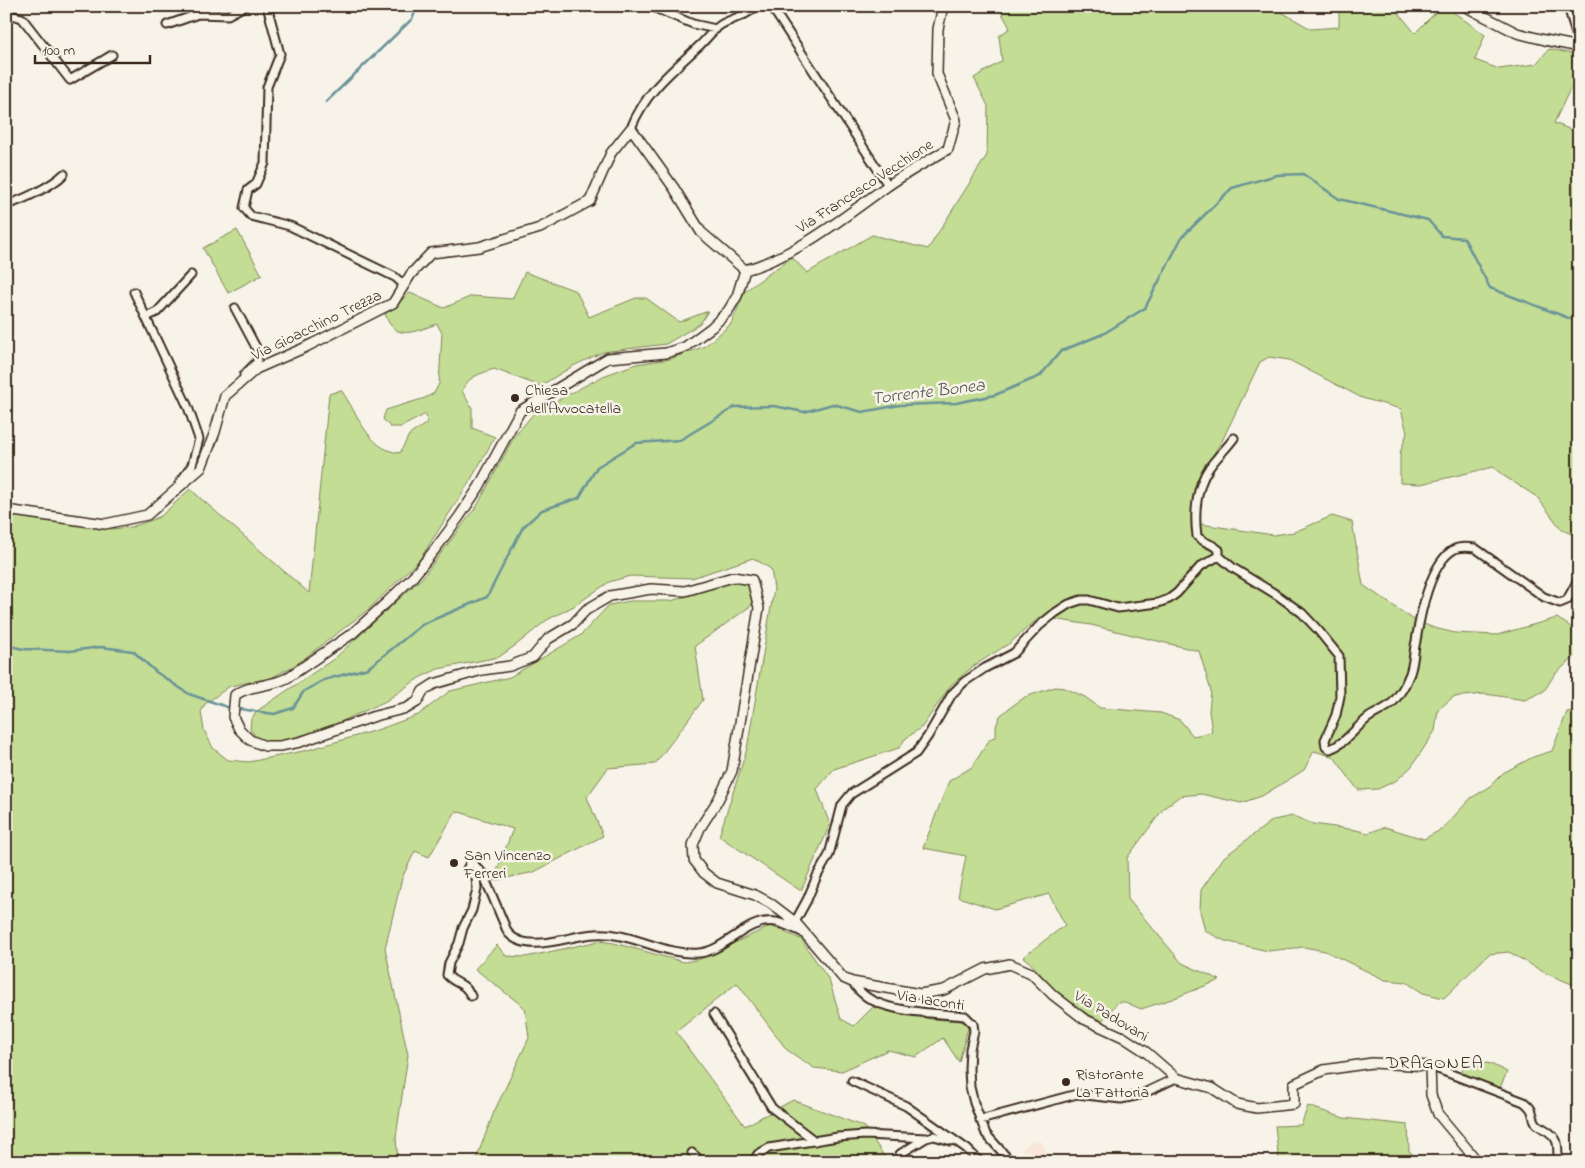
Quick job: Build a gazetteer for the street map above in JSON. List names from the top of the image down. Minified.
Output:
{"streets":{"street":["Via Francesco Vecchione","Via Gioacchino Trezza","Via Iaconti","Via Padovani"]},"crossings":[["Via Francesco Vecchione","Via Padovani"],["Via Iaconti","Via Padovani"]],"districts":["DRAGONEA"],"water":["Torrente Bonea"],"places":["Chiesa dell'Avvocatella","San Vincenzo Ferreri","Ristorante La Fattoria"],"scale_bar":"100 m"}
